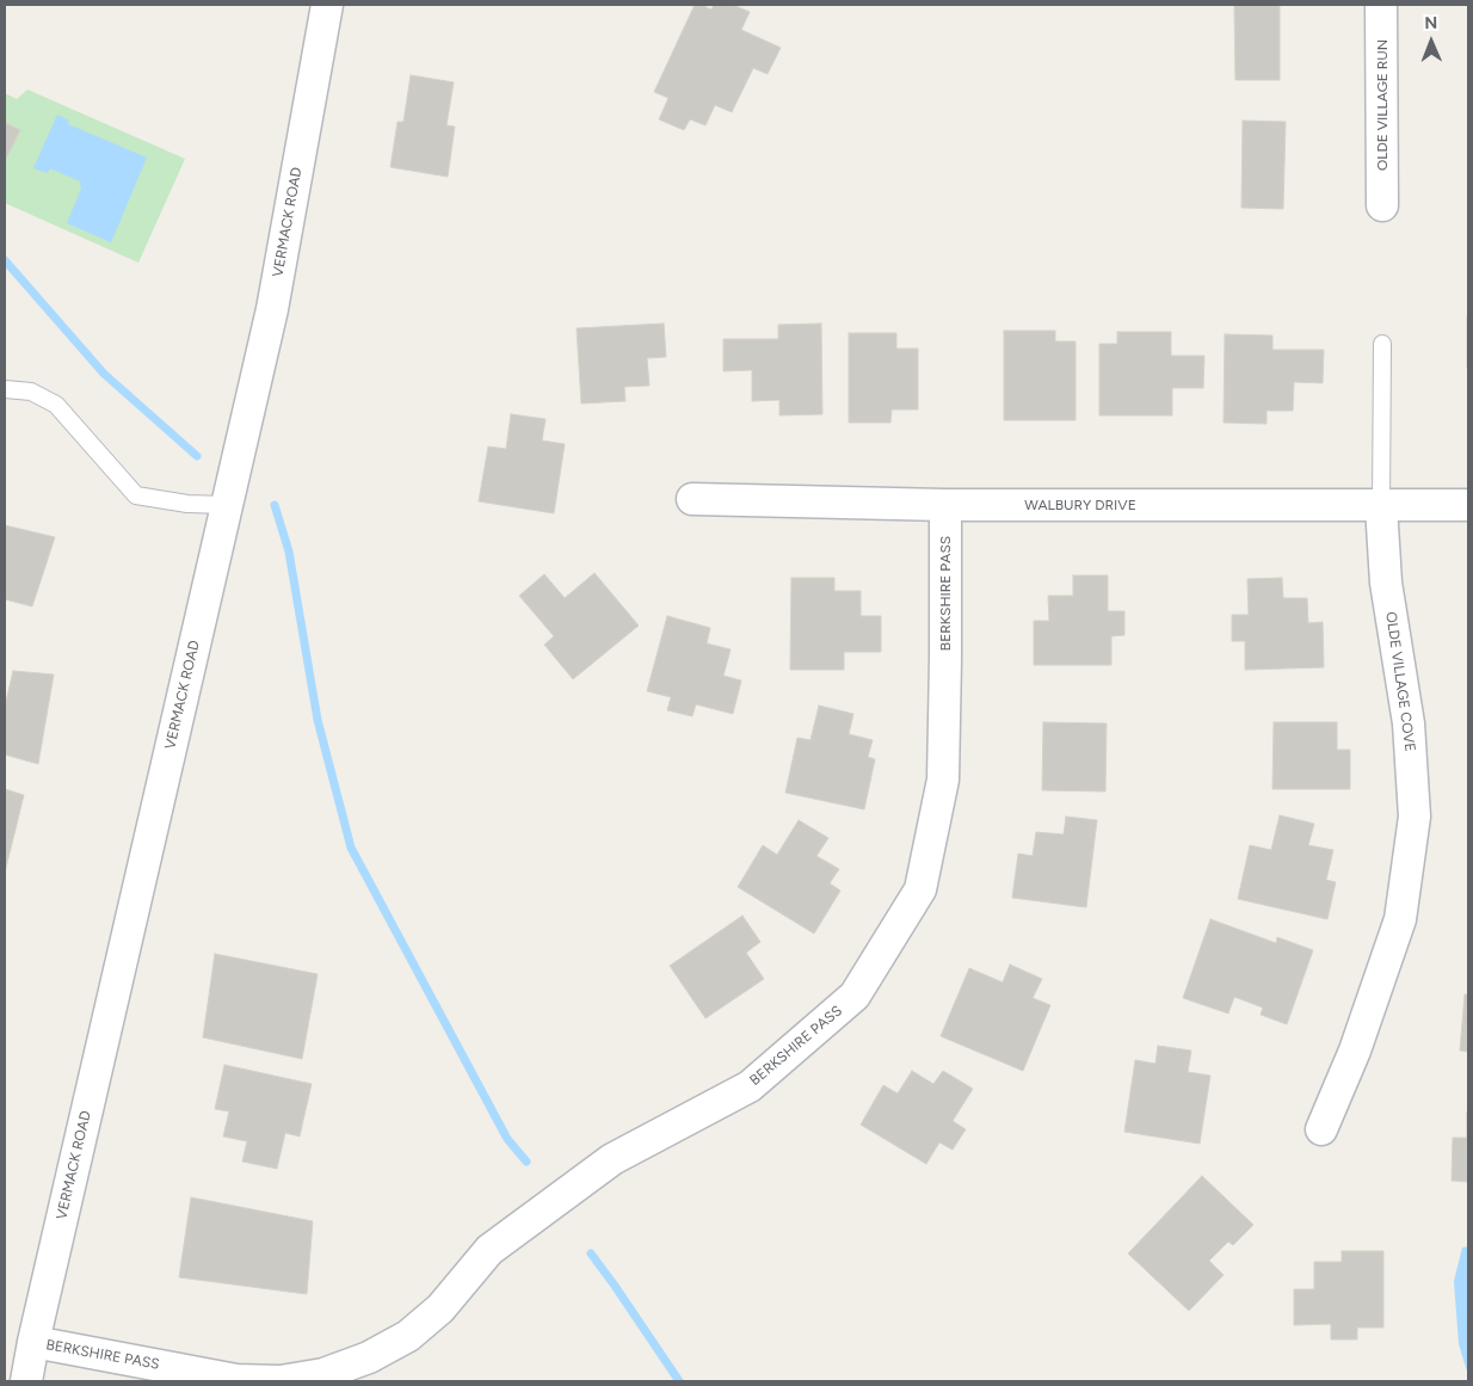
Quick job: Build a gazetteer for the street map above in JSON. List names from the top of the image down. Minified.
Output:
{"streets":{"street":["OLDE VILLAGE RUN","VERMACK ROAD","WALBURY DRIVE","BERKSHIRE PASS","OLDE VILLAGE COVE"]},"crossings":[["VERMACK ROAD","BERKSHIRE PASS"],["WALBURY DRIVE","BERKSHIRE PASS"],["WALBURY DRIVE","OLDE VILLAGE COVE"]],"north":"top"}
